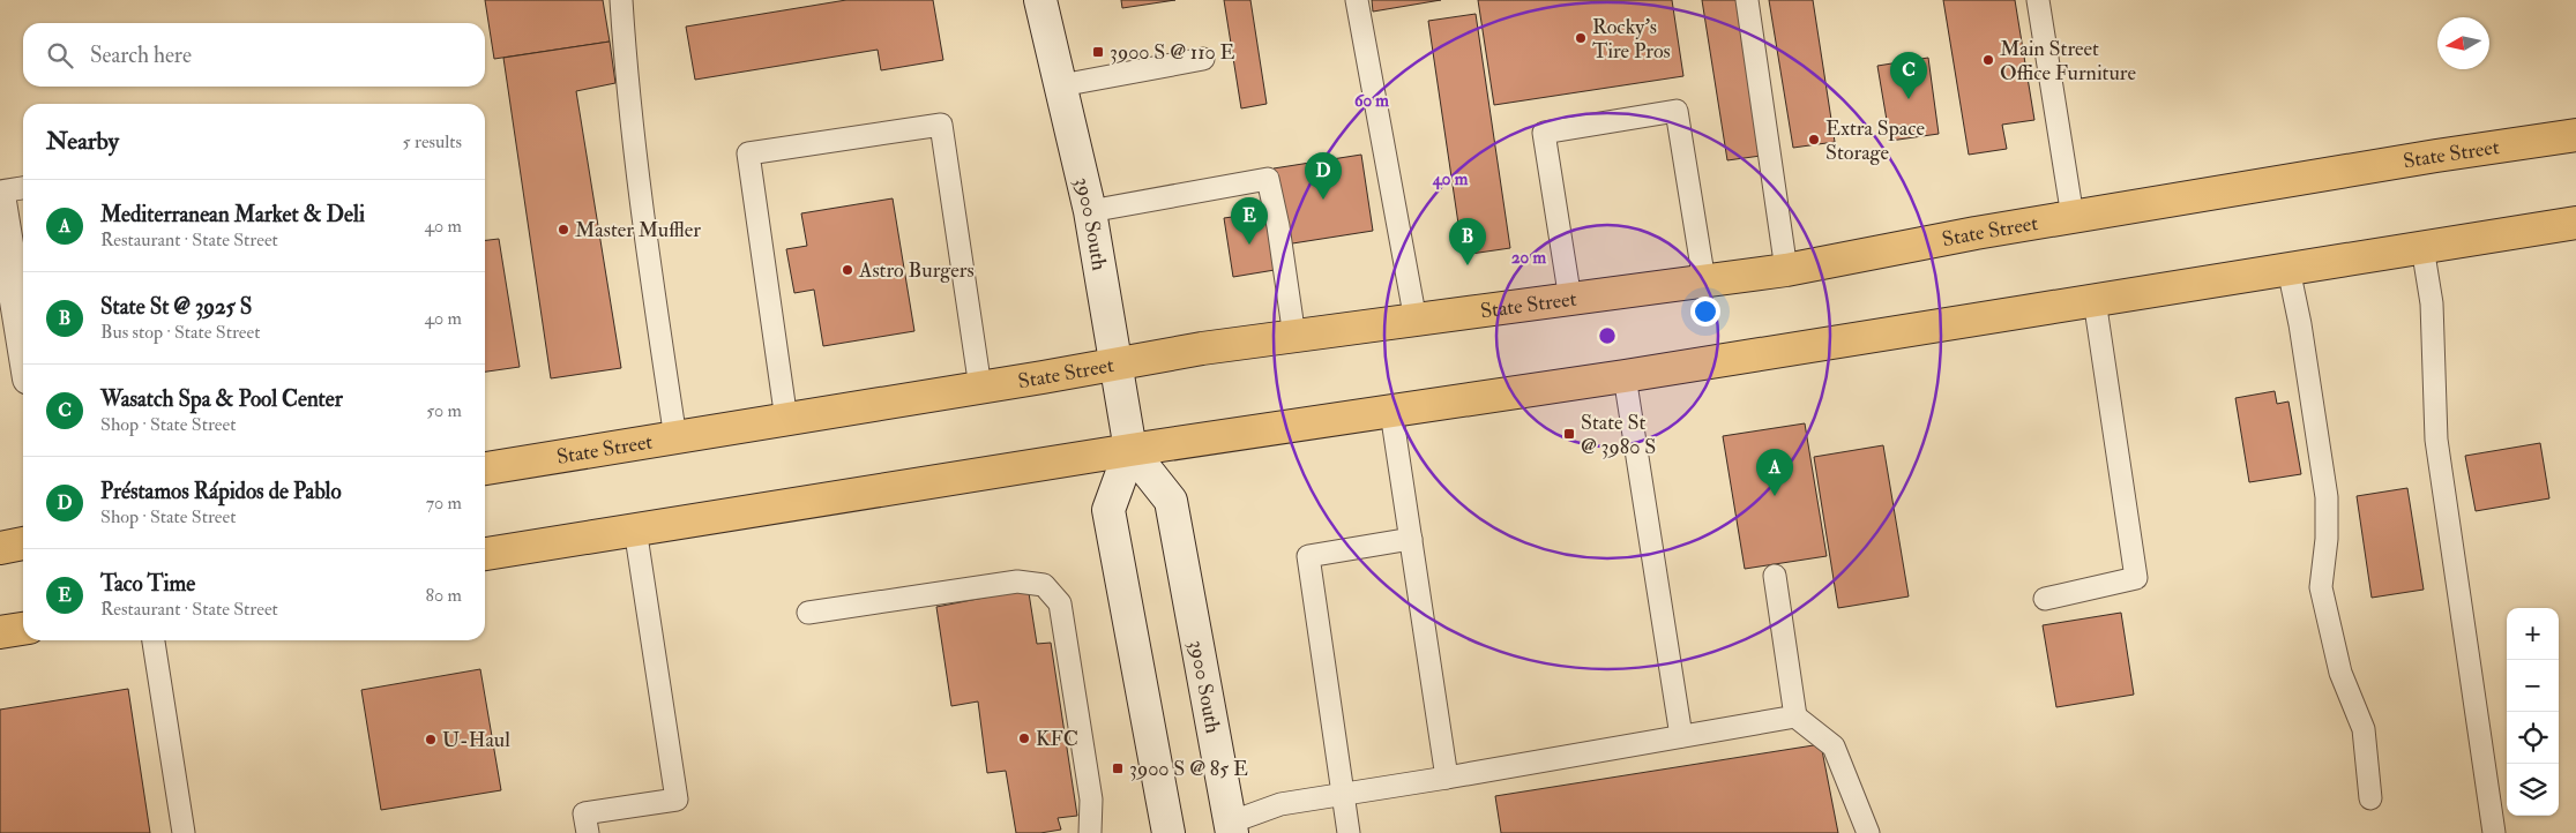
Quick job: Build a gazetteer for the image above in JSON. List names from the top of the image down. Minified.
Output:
{"streets":{"main road":["State Street","3900 South"]},"crossings":[["State Street","3900 South"]],"places":{"other":["Rocky's Tire Pros","Main Street Office Furniture","Extra Space Storage","Master Muffler","Astro Burgers","KFC","U-Haul"],"transit":["3900 S @ 110 E","State St @ 3980 S","3900 S @ 85 E"]},"north":"left","page":{"search":"Search here","pins":["C","D","E","B","A"],"heading":["Nearby","5 results"],"list":[{"mark":"A","name":"Mediterranean Market & Deli","note":"Restaurant · State Street","value":"40 m"},{"mark":"B","name":"State St @ 3925 S","note":"Bus stop · State Street","value":"40 m"},{"mark":"C","name":"Wasatch Spa & Pool Center","note":"Shop · State Street","value":"50 m"},{"mark":"D","name":"Préstamos Rápidos de Pablo","note":"Shop · State Street","value":"70 m"},{"mark":"E","name":"Taco Time","note":"Restaurant · State Street","value":"80 m"}],"map_buttons":["+","−"]},"rings":["60 m","40 m","20 m"]}
